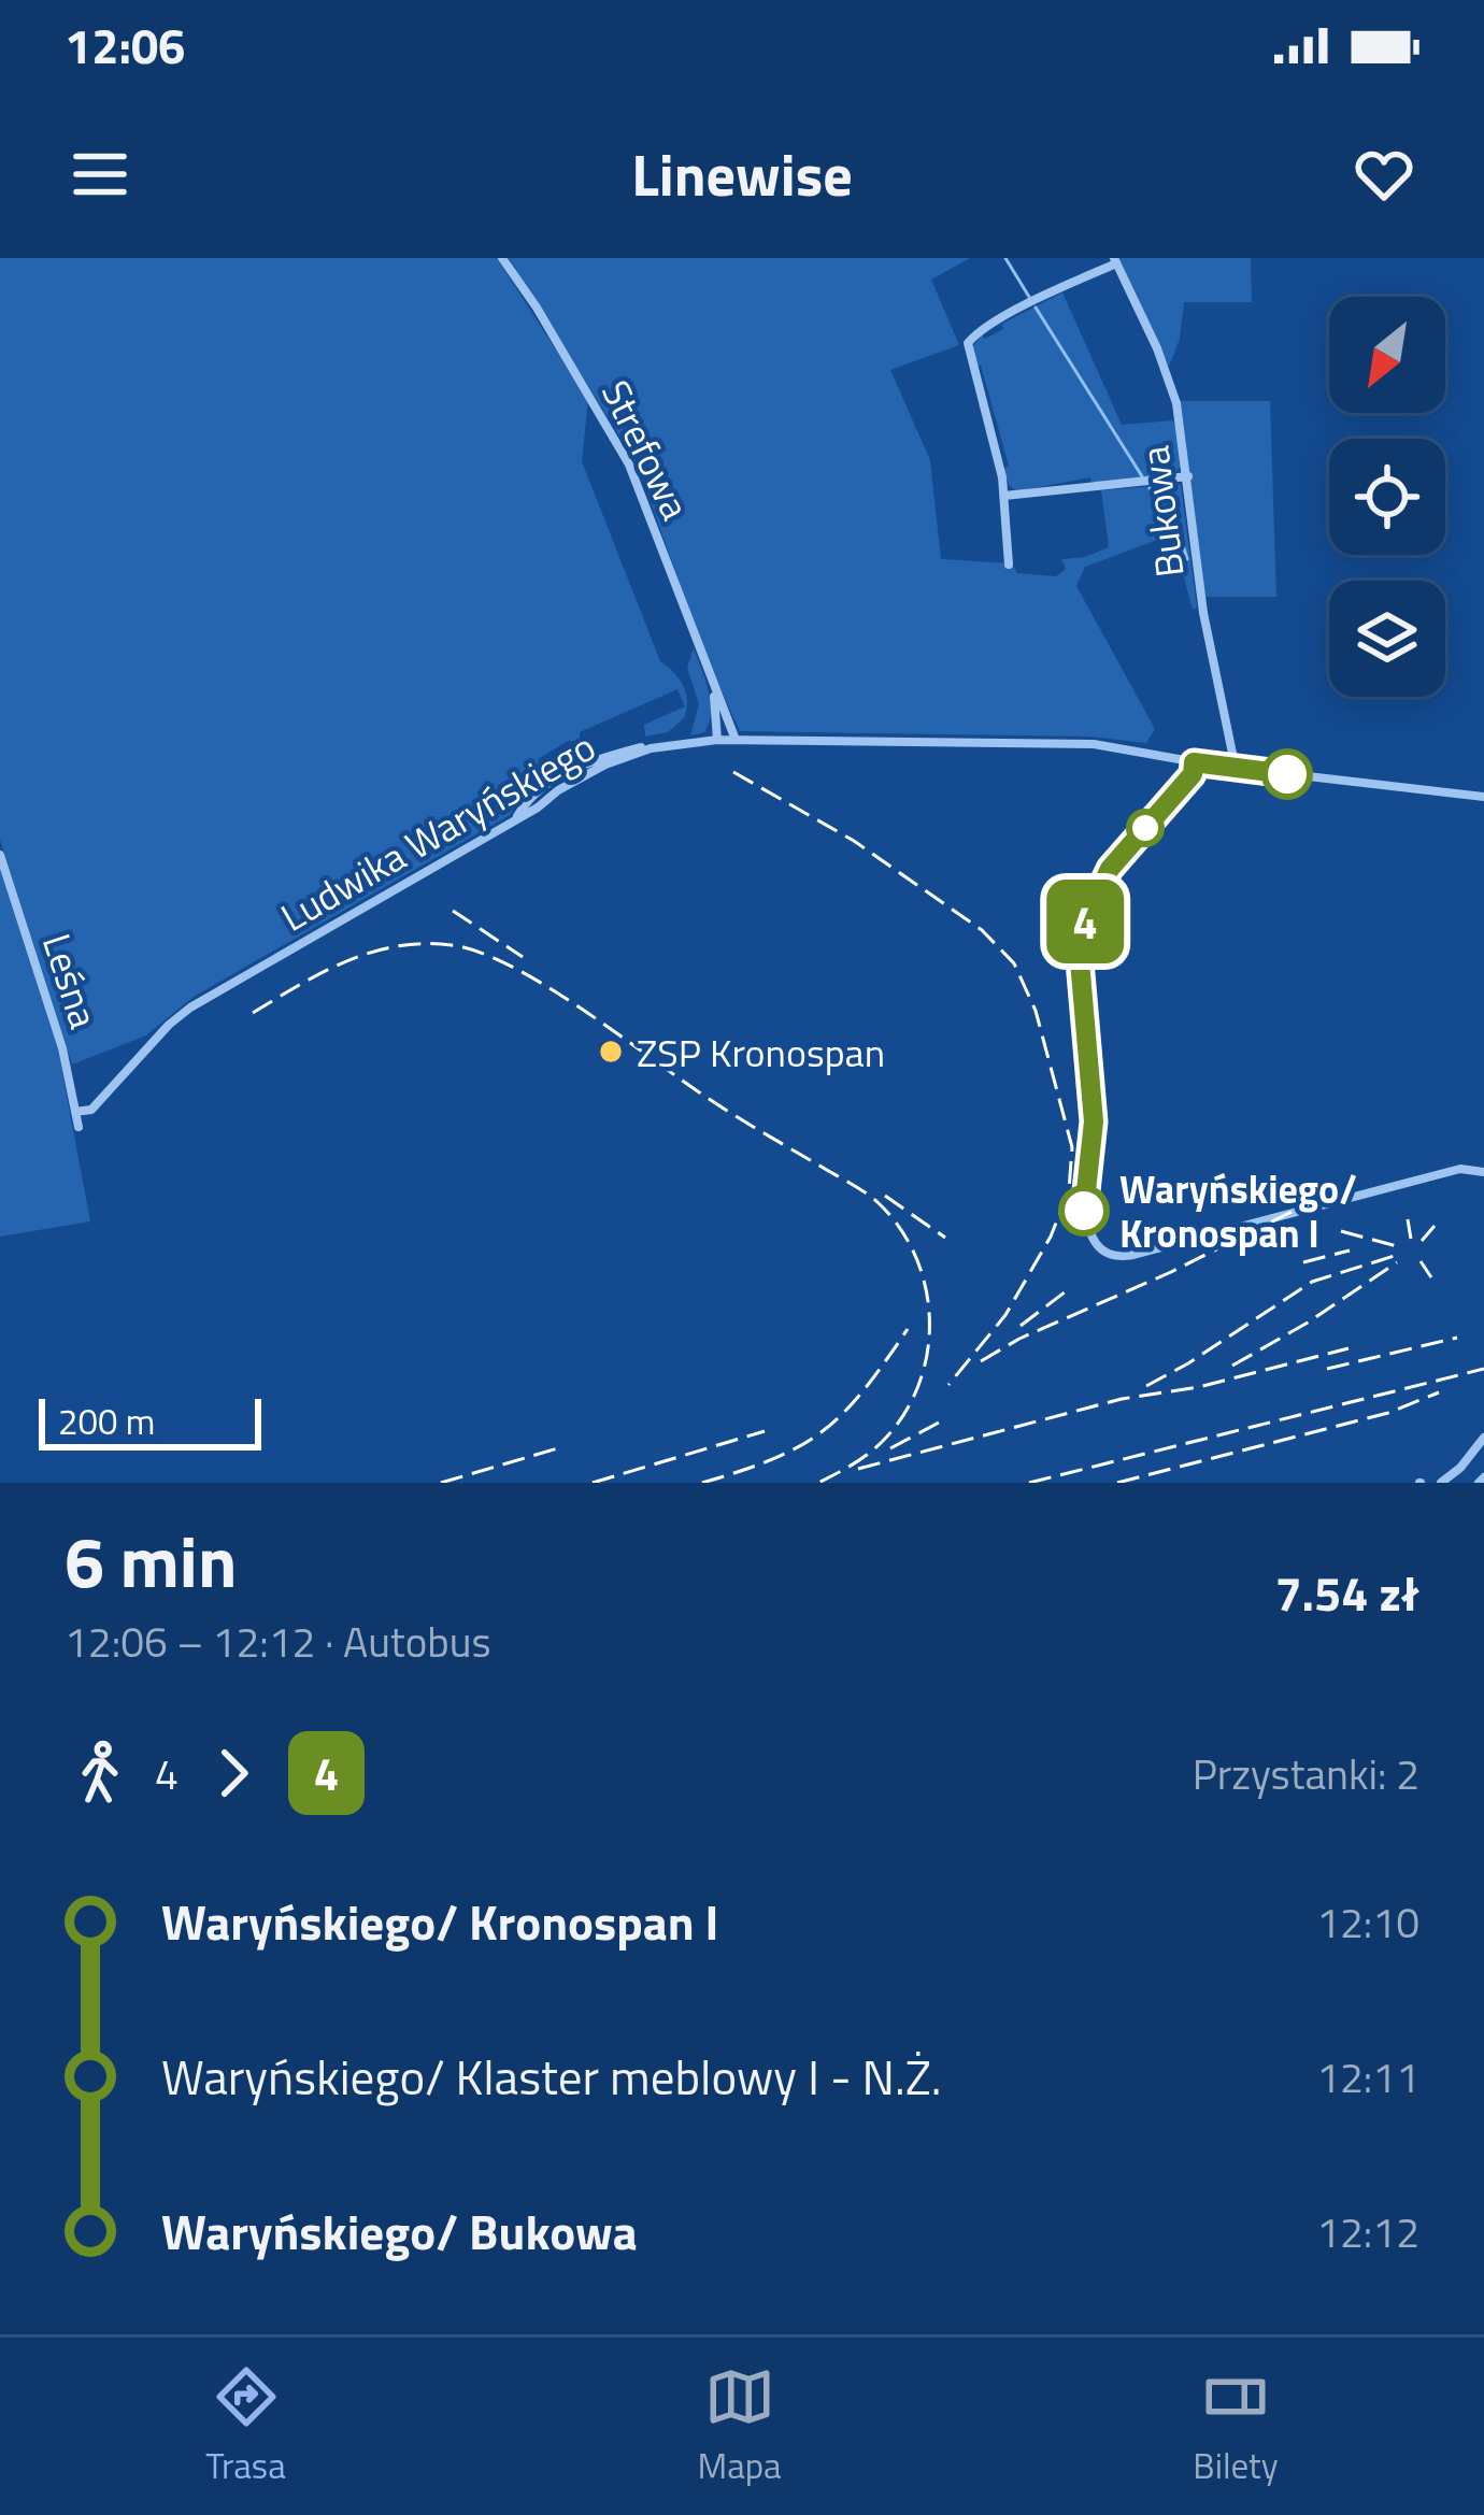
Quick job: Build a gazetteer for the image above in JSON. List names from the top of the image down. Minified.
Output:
{"streets":{"street":["Strefowa","Bukowa","Ludwika Waryńskiego","Leśna"]},"crossings":[["Strefowa","Ludwika Waryńskiego"],["Bukowa","Ludwika Waryńskiego"],["Ludwika Waryńskiego","Leśna"]],"places":["ZSP Kronospan","Waryńskiego/ Kronospan I"],"lines":["bus line 4"],"scale_bar":"200 m","north":"bottom left","page":{"status":"12:06","header":"Linewise","on_map":"4","scale":"200 m","heading":["6 min","12:06 – 12:12 · Autobus","7.54 zł"],"legs":["4","4","Przystanki: 2"],"list":[{"name":"Waryńskiego/ Kronospan I","value":"12:10"},{"name":"Waryńskiego/ Klaster meblowy I - N.Ż.","value":"12:11"},{"name":"Waryńskiego/ Bukowa","value":"12:12"}],"tabs":["Trasa","Mapa","Bilety"]}}
